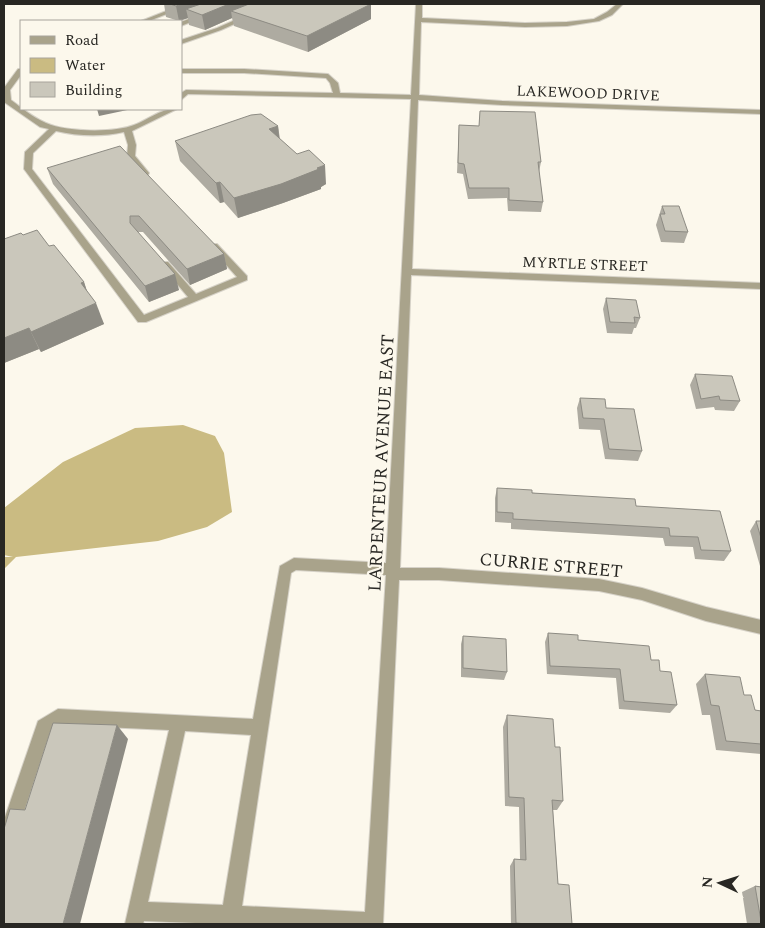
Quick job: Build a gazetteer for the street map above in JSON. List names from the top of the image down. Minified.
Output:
{"streets":{"street":["LAKEWOOD DRIVE","MYRTLE STREET","LARPENTEUR AVENUE EAST","CURRIE STREET"]},"crossings":[["LAKEWOOD DRIVE","LARPENTEUR AVENUE EAST"],["MYRTLE STREET","LARPENTEUR AVENUE EAST"],["LARPENTEUR AVENUE EAST","CURRIE STREET"]],"legend":["Road","Water","Building"],"north":"left"}
